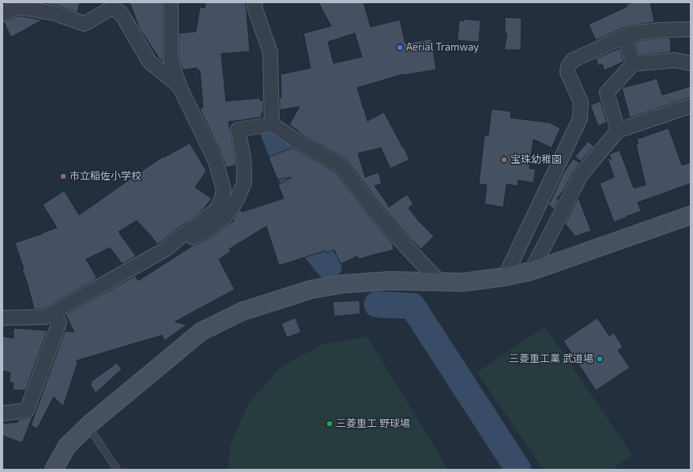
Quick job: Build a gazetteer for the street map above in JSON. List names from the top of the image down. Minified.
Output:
{"places":["Aerial Tramway","宝珠幼稚園","市立稲佐小学校","三菱重工業 武道場","三菱重工 野球場"]}
